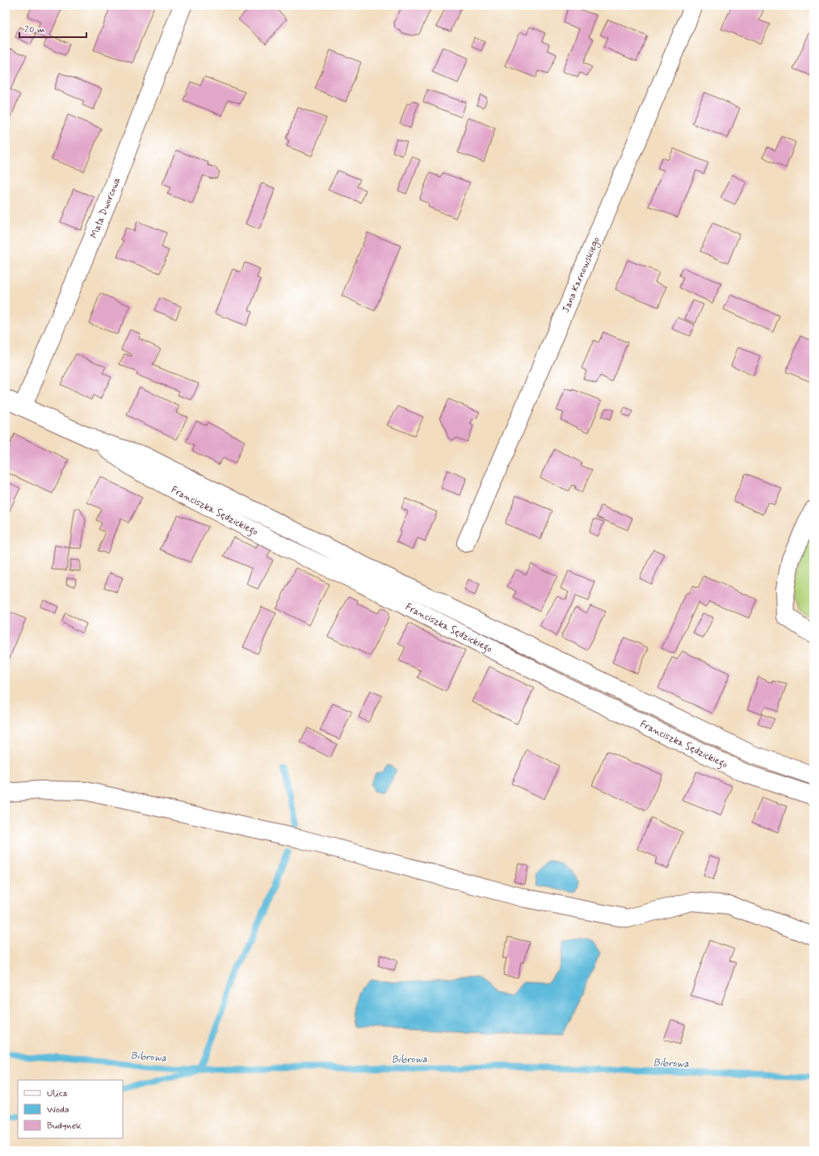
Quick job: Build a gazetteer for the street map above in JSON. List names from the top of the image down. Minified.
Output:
{"streets":{"street":["Mała Dworcowa","Jana Karnowskiego","Franciszka Sędzickiego"]},"crossings":[["Mała Dworcowa","Franciszka Sędzickiego"]],"water":["Bibrowa"],"legend":["Ulica","Woda","Budynek"],"scale_bar":"20 m"}
